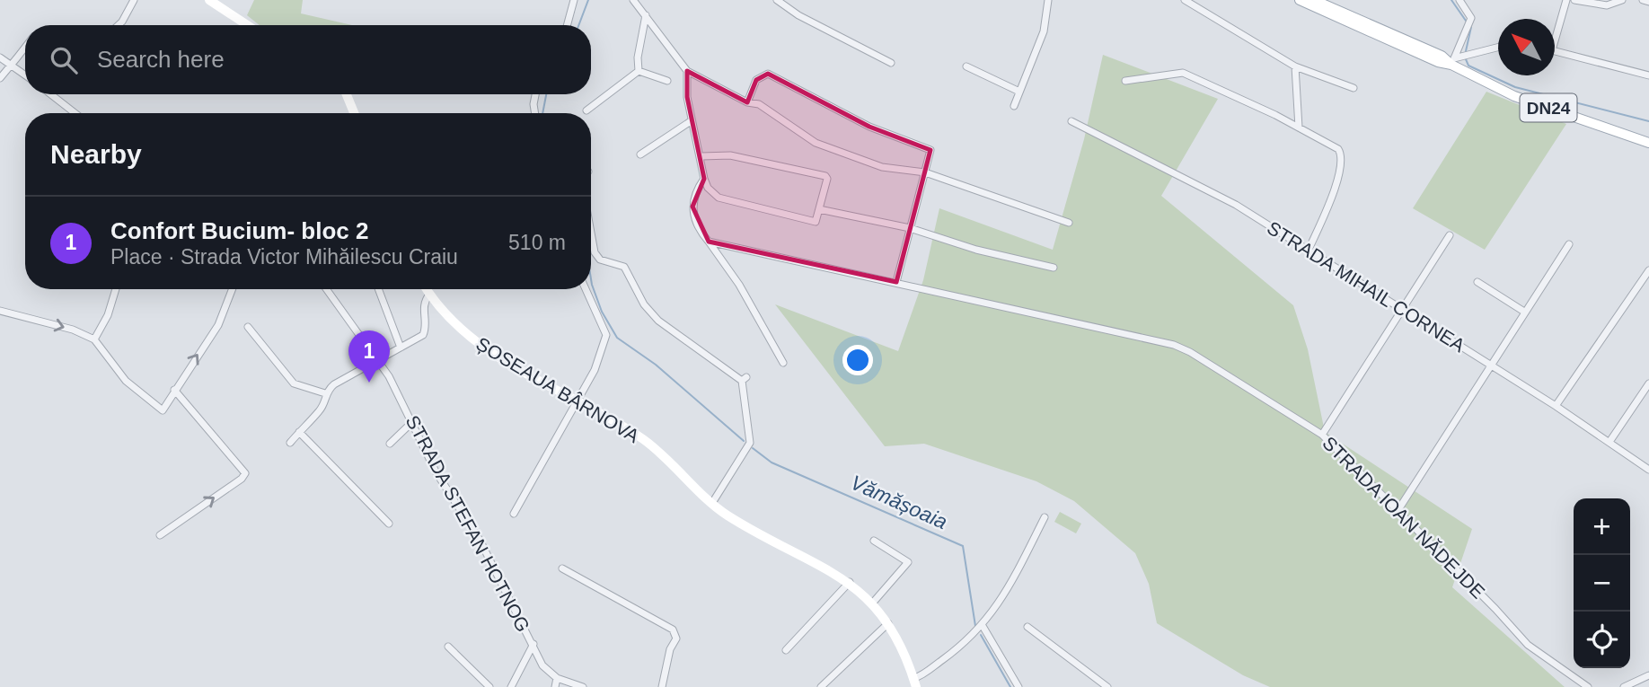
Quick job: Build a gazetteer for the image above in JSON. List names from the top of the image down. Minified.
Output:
{"streets":{"main road":["DN24","ȘOSEAUA BÂRNOVA"],"street":["STRADA MIHAIL CORNEA","STRADA IOAN NĂDEJDE","STRADA STEFAN HOTNOG"]},"water":["Vămășoaia"],"north":"top left","page":{"search":"Search here","heading":"Nearby","list":[{"mark":"1","name":"Confort Bucium- bloc 2","note":"Place · Strada Victor Mihăilescu Craiu","value":"510 m"}],"pins":"1","map_buttons":["+","−"]}}
